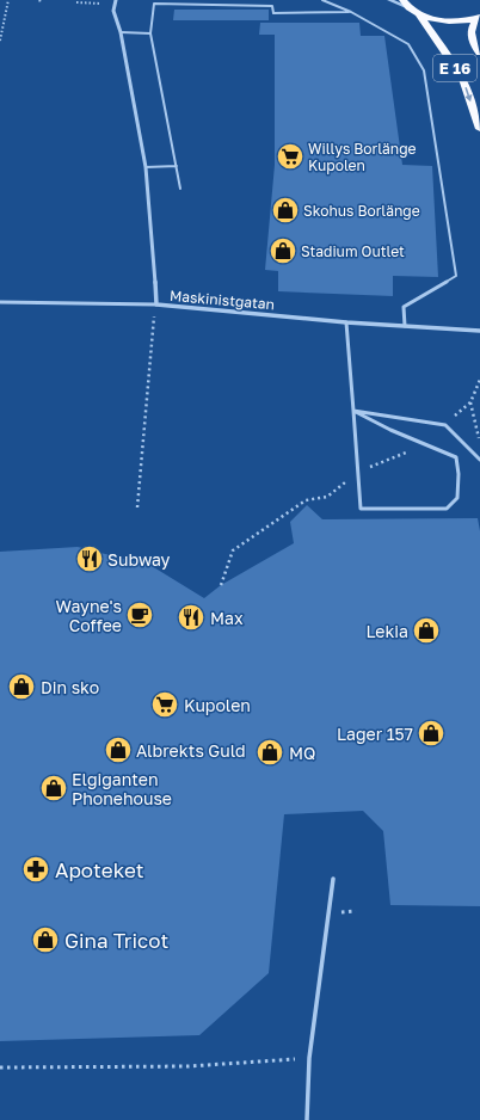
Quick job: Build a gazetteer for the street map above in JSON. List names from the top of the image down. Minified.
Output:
{"streets":{"highway":["E 16"],"street":["Maskinistgatan"]},"places":{"supermarket":["Willys Borlänge Kupolen","Kupolen"],"shop":["Skohus Borlänge","Stadium Outlet","Lekia","Din sko","Lager 157","Albrekts Guld","MQ","Elgiganten Phonehouse","Gina Tricot"],"restaurant":["Subway","Max"],"cafe":["Wayne's Coffee"],"pharmacy":["Apoteket"]}}
